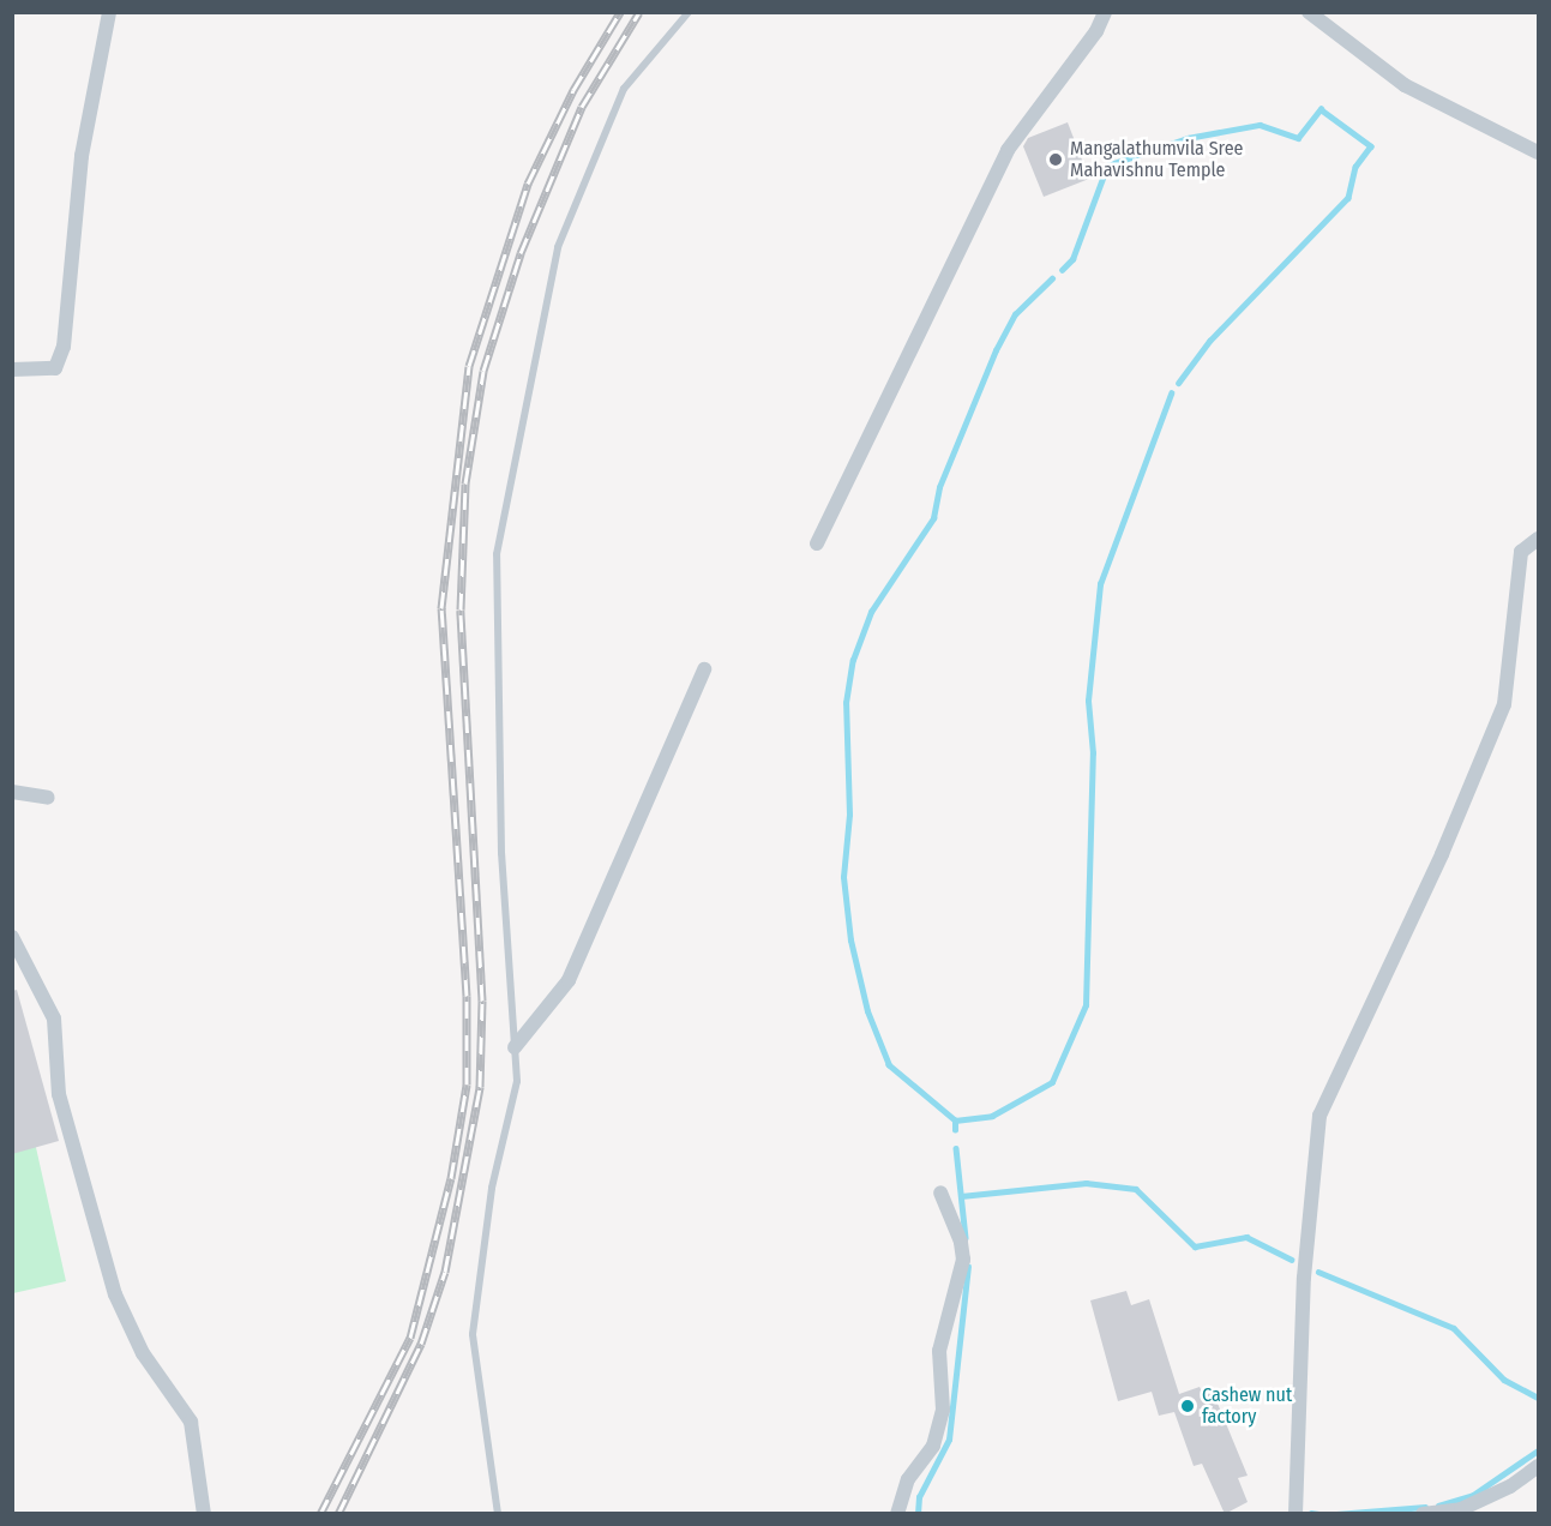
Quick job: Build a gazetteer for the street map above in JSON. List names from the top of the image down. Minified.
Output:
{"places":["Mangalathumvila Sree Mahavishnu Temple","Cashew nut factory"]}
